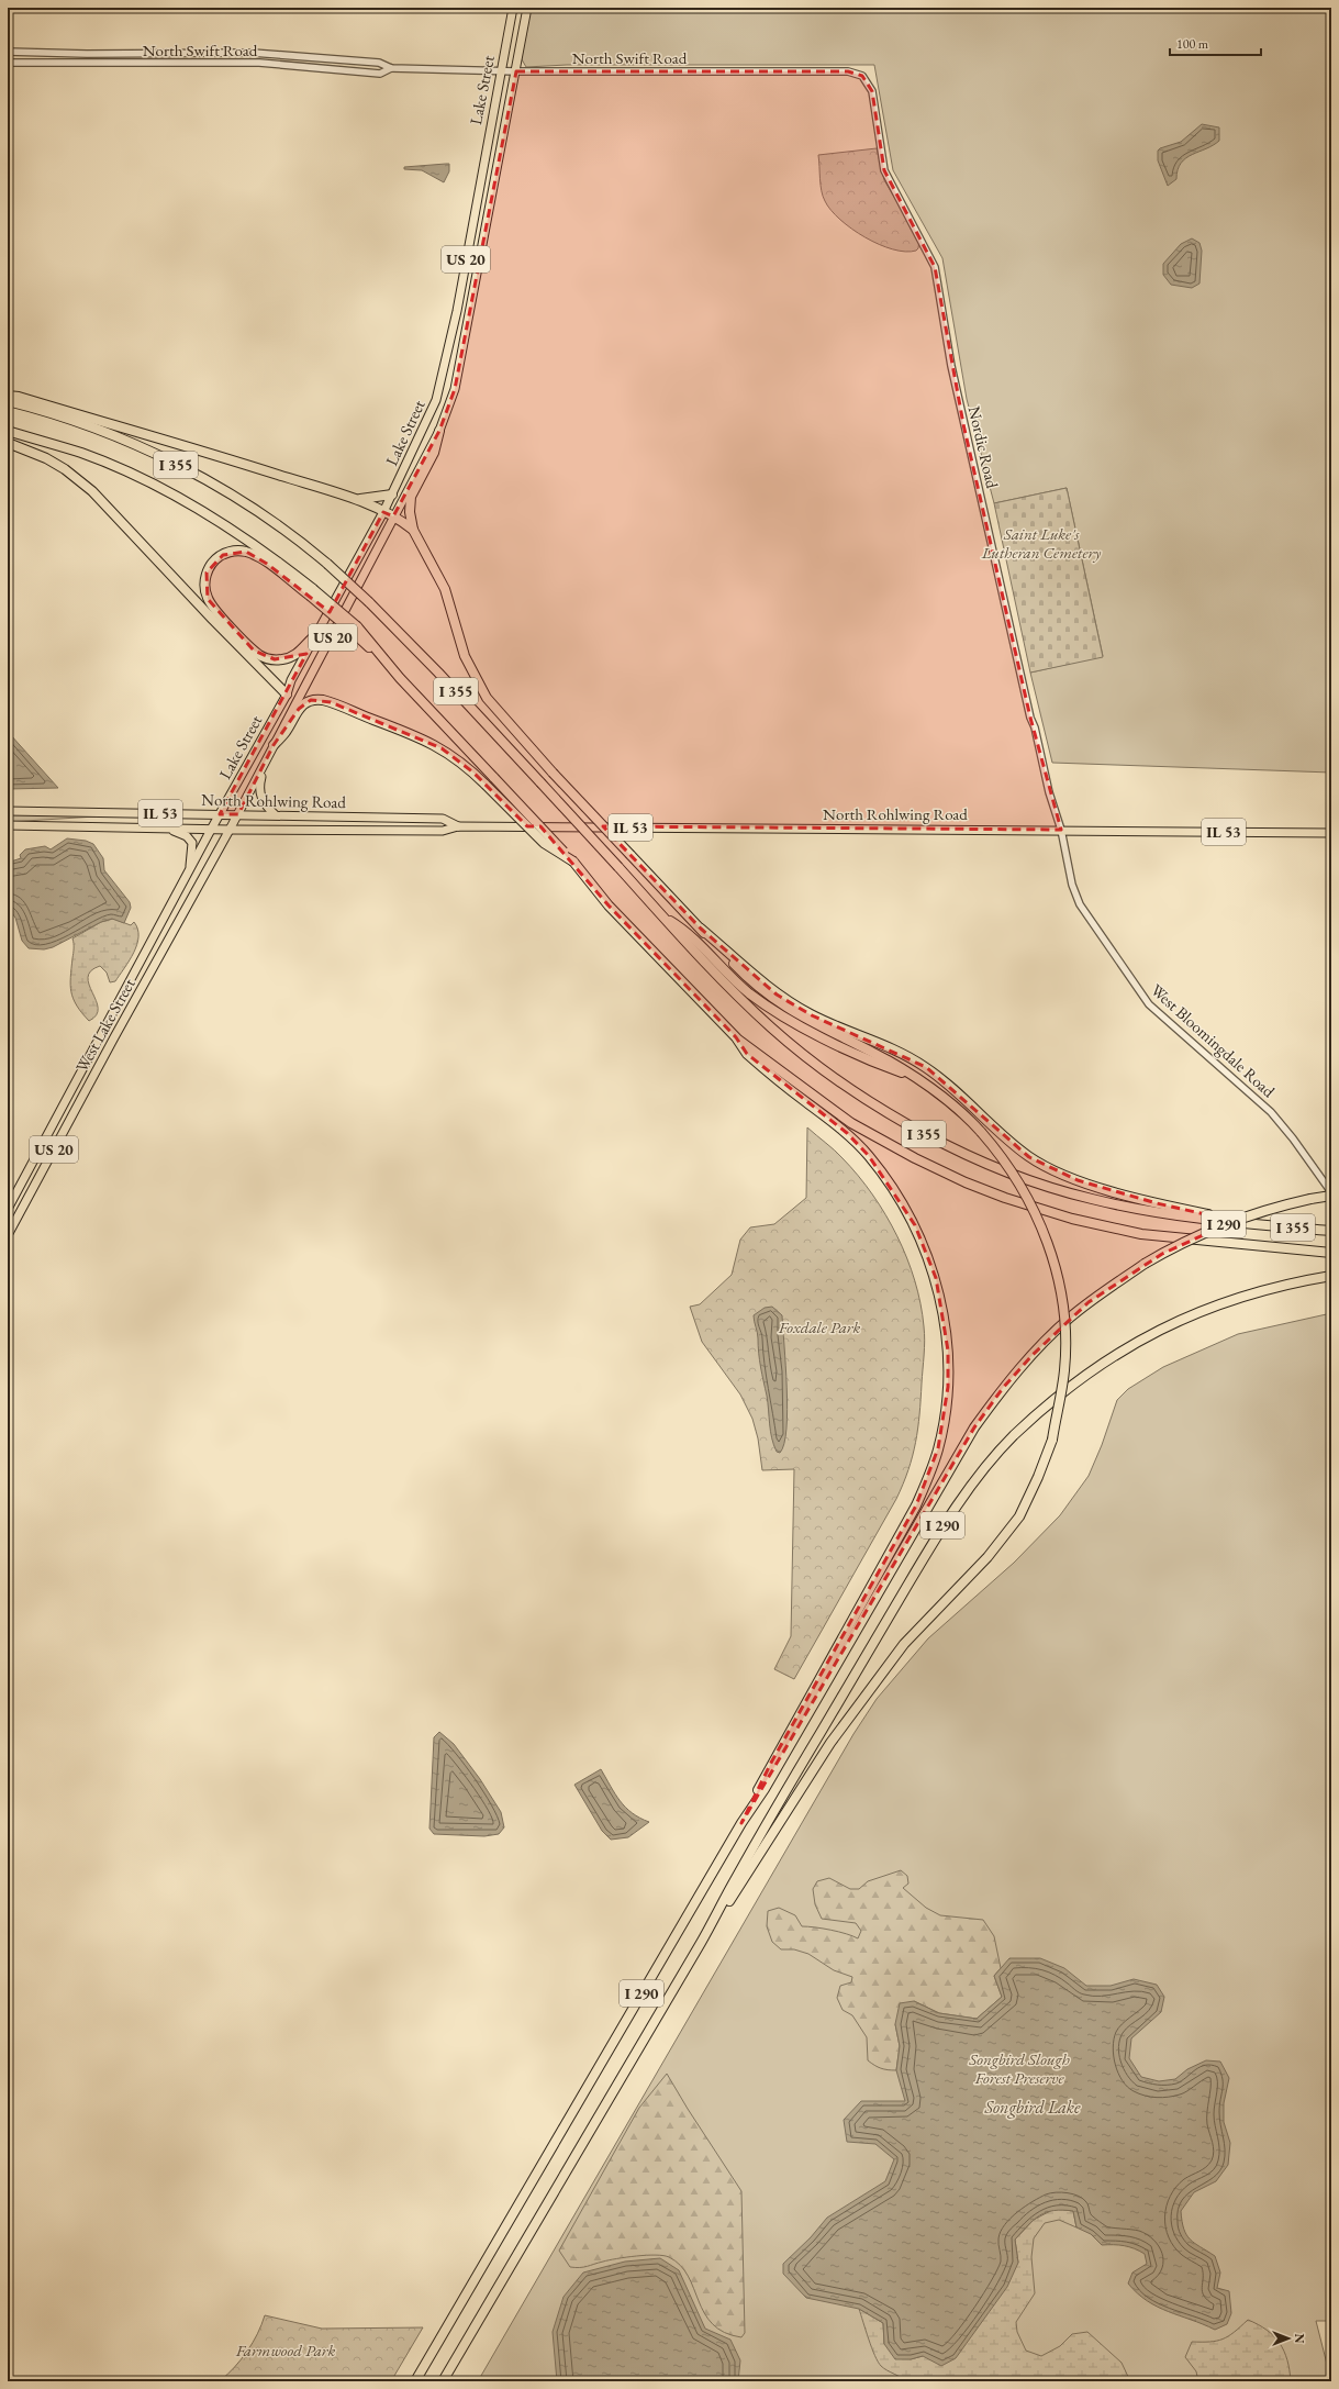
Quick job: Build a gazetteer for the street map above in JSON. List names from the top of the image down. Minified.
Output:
{"streets":{"highway":["I 355","I 290"],"main road":["Lake Street","US 20","North Rohlwing Road","IL 53","West Lake Street"],"street":["North Swift Road","Nordic Road","West Bloomingdale Road"]},"crossings":[["North Swift Road","Lake Street"],["North Swift Road","Nordic Road"],["Lake Street","North Rohlwing Road"],["Lake Street","West Lake Street"],["Nordic Road","North Rohlwing Road"],["Nordic Road","West Bloomingdale Road"],["North Rohlwing Road","West Lake Street"],["North Rohlwing Road","West Bloomingdale Road"]],"water":["Songbird Lake"],"parks":["Saint Luke's Lutheran Cemetery","Foxdale Park","Songbird Slough Forest Preserve","Farmwood Park"],"scale_bar":"100 m","north":"right"}
